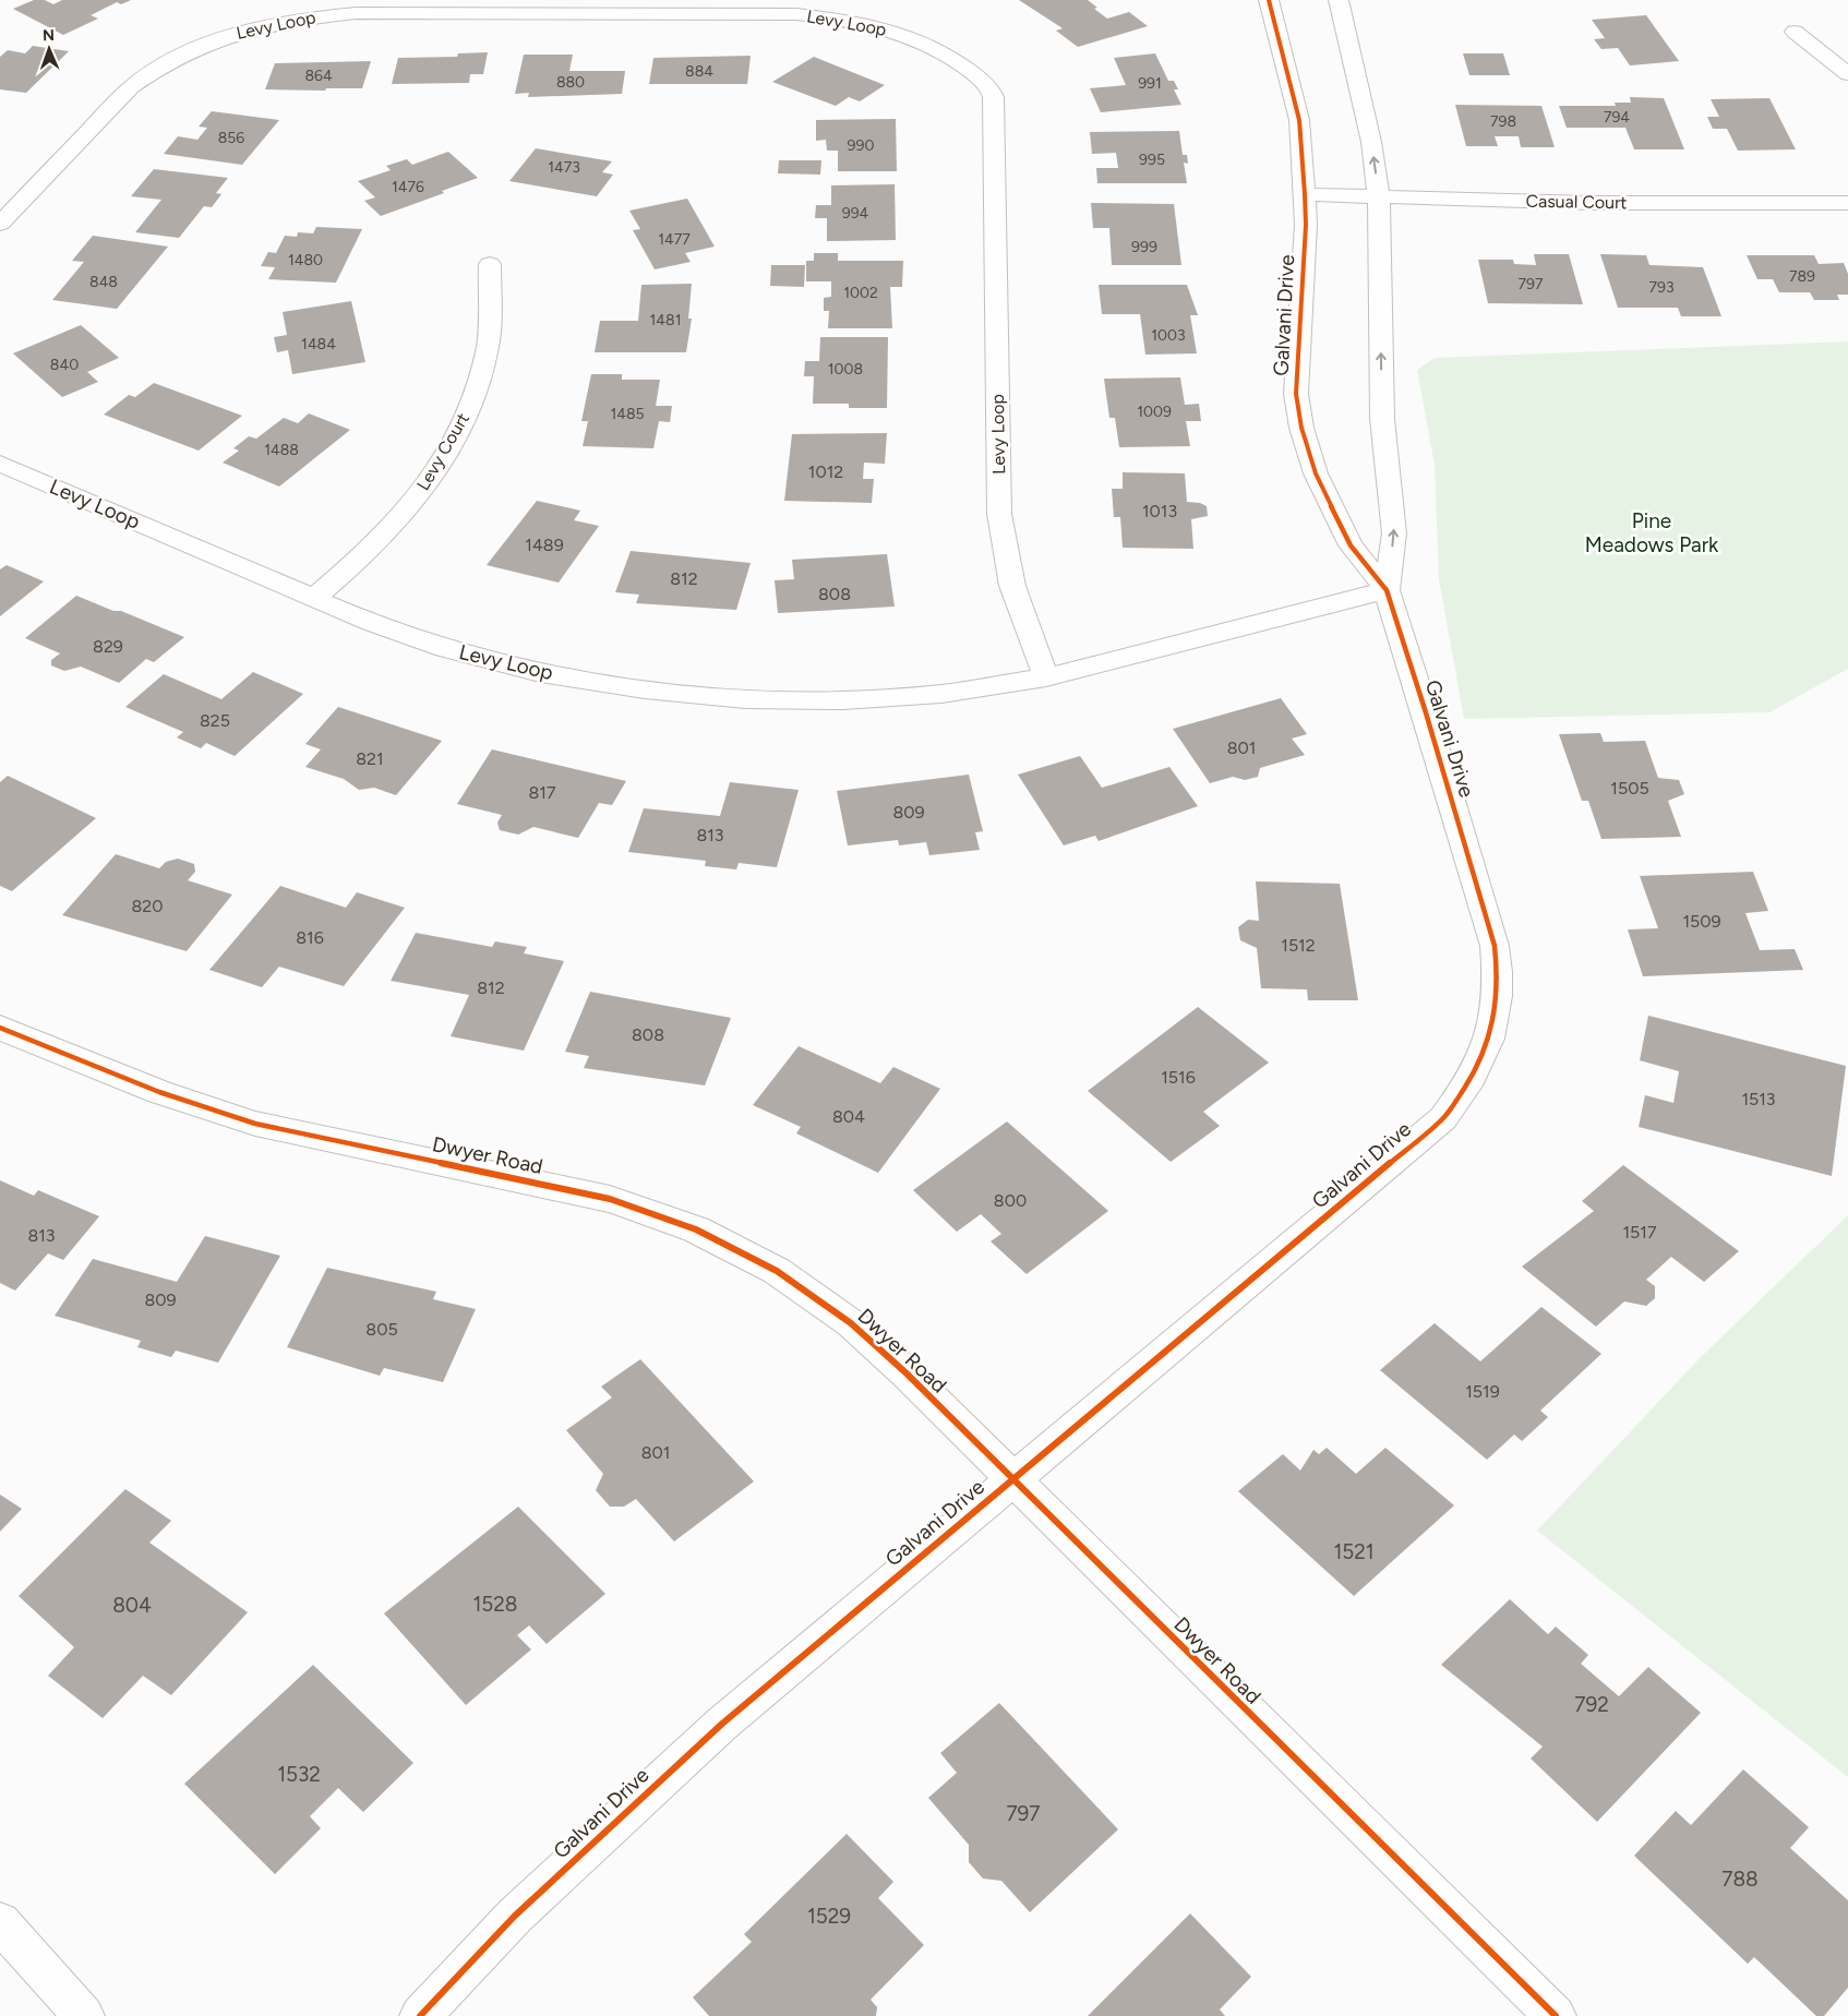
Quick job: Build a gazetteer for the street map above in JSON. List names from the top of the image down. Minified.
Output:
{"streets":{"street":["Levy Loop","Casual Court","Galvani Drive","Levy Court","Dwyer Road"]},"crossings":[["Levy Loop","Galvani Drive"],["Levy Loop","Levy Court"],["Casual Court","Galvani Drive"],["Galvani Drive","Dwyer Road"]],"parks":["Pine Meadows Park"],"house_numbers":["884","864","880","991","794","798","856","990","995","1473","1476","994","1477","999","1480","789","848","797","793","1002","1481","1003","1484","840","1008","1009","1485","1488","1012","1013","1489","812","808","829","825","801","821","1505","817","809","813","820","1509","816","1512","812","808","1516","1513","804","800","1517","813","809","805","1519","801","1521","1528","804","792","1532","797","788","1529"],"north":"top"}
